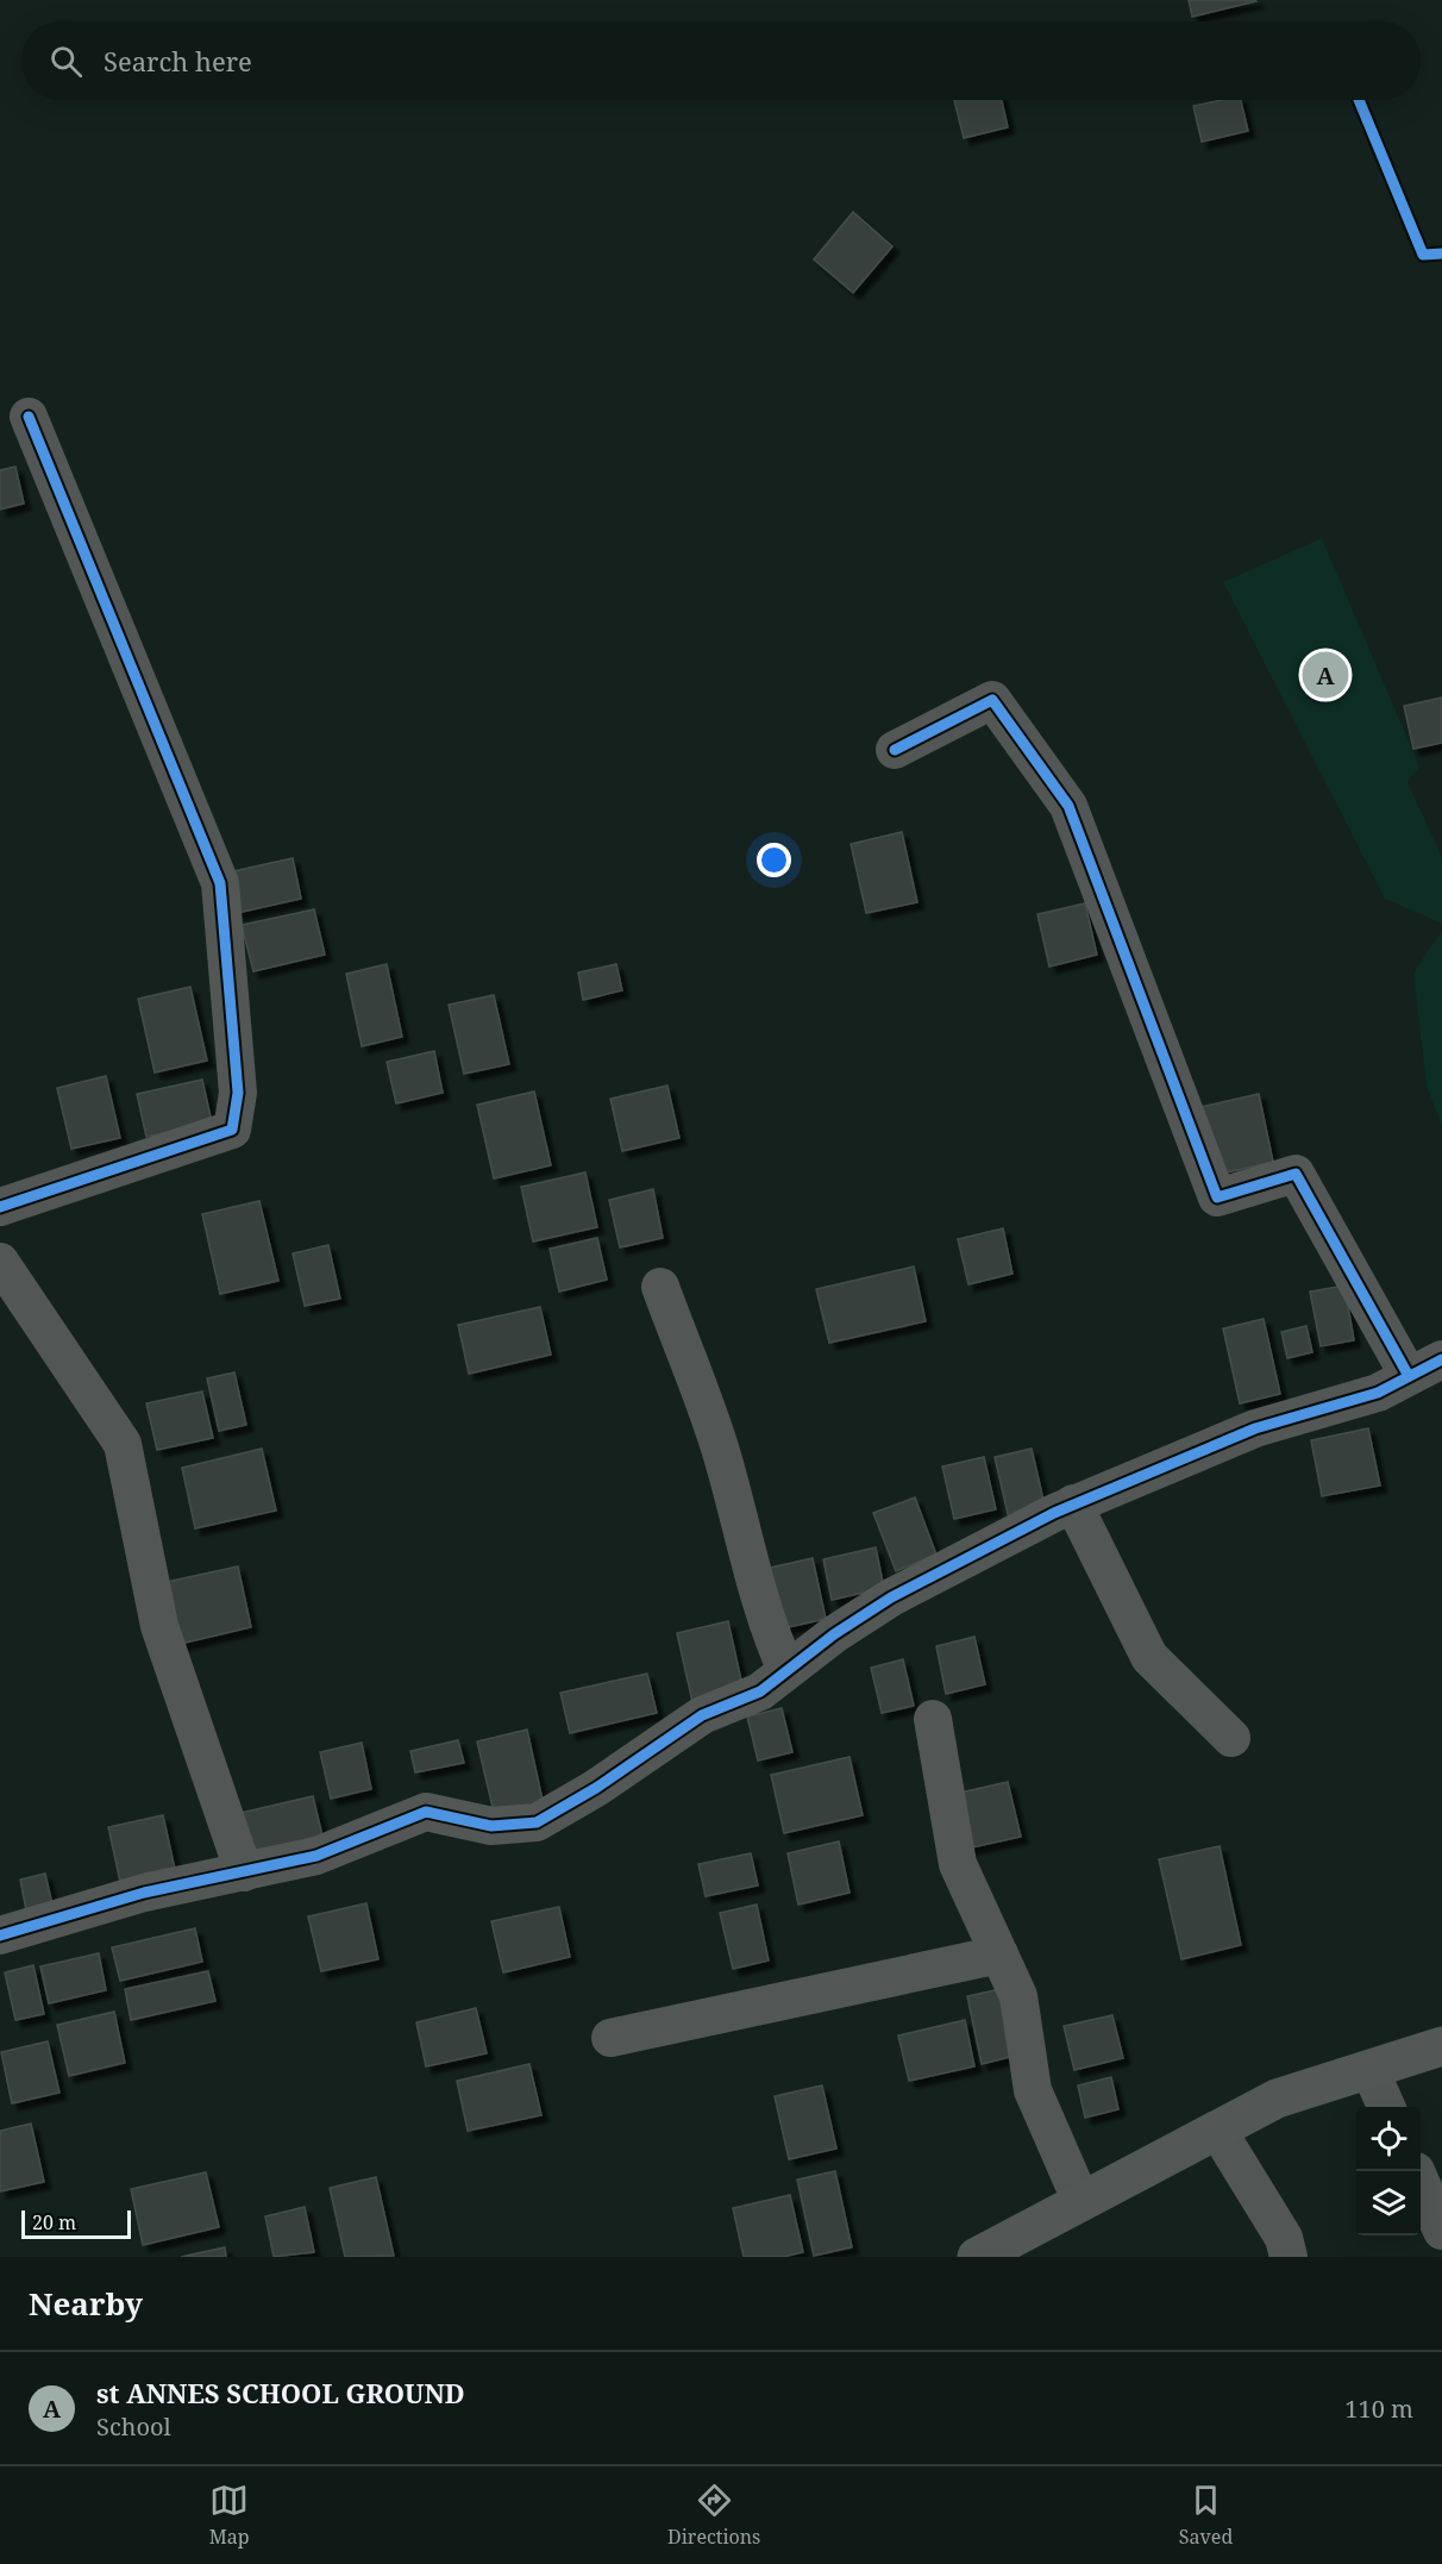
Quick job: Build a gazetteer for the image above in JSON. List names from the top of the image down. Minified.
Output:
{"scale_bar":"20 m","page":{"search":"Search here","pins":"A","scale":"20 m","heading":"Nearby","list":[{"mark":"A","name":"st ANNES SCHOOL GROUND","note":"School","value":"110 m"}],"nav":["Map","Directions","Saved"]}}
